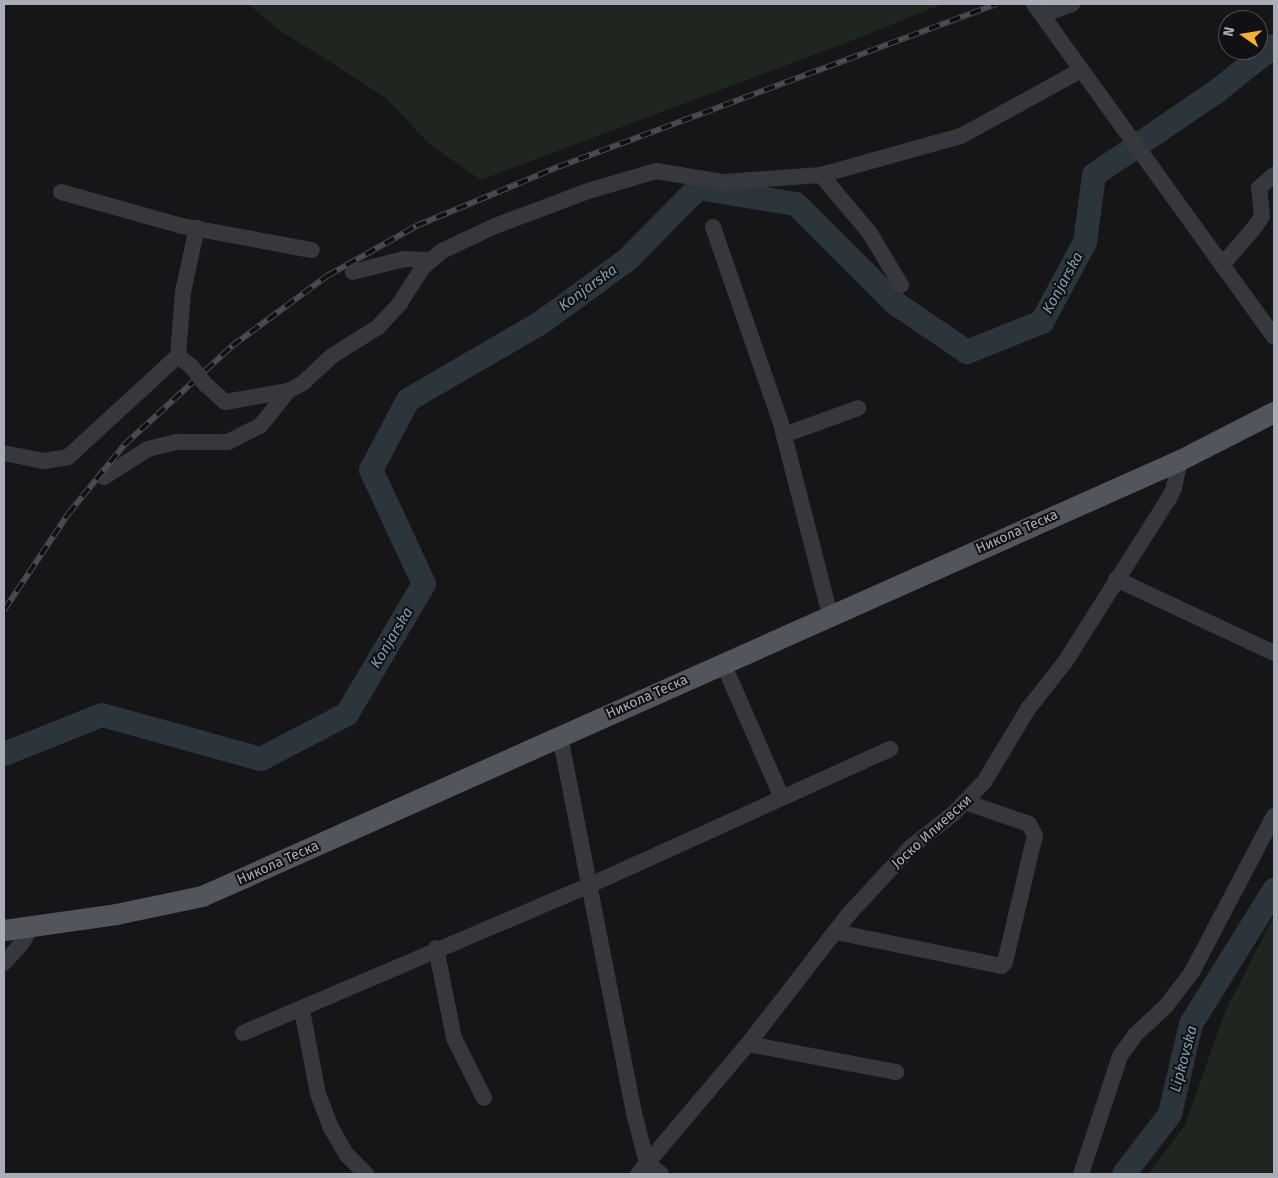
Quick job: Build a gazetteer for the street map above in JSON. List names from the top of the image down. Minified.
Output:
{"streets":{"main road":["Никола Теска"],"street":["Јоско Илиевски"]},"crossings":[["Никола Теска","Јоско Илиевски"]],"water":["Konjarska","Lipkovska"],"north":"left"}
